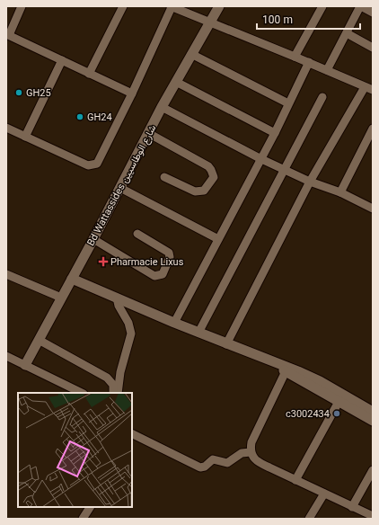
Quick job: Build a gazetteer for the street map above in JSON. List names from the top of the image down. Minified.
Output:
{"streets":{"street":["Bd Wattassides شارع الوطاسيين"]},"places":{"other":["GH25","GH24","c3002434"],"health":["Pharmacie Lixus"]},"scale_bar":"100 m"}
